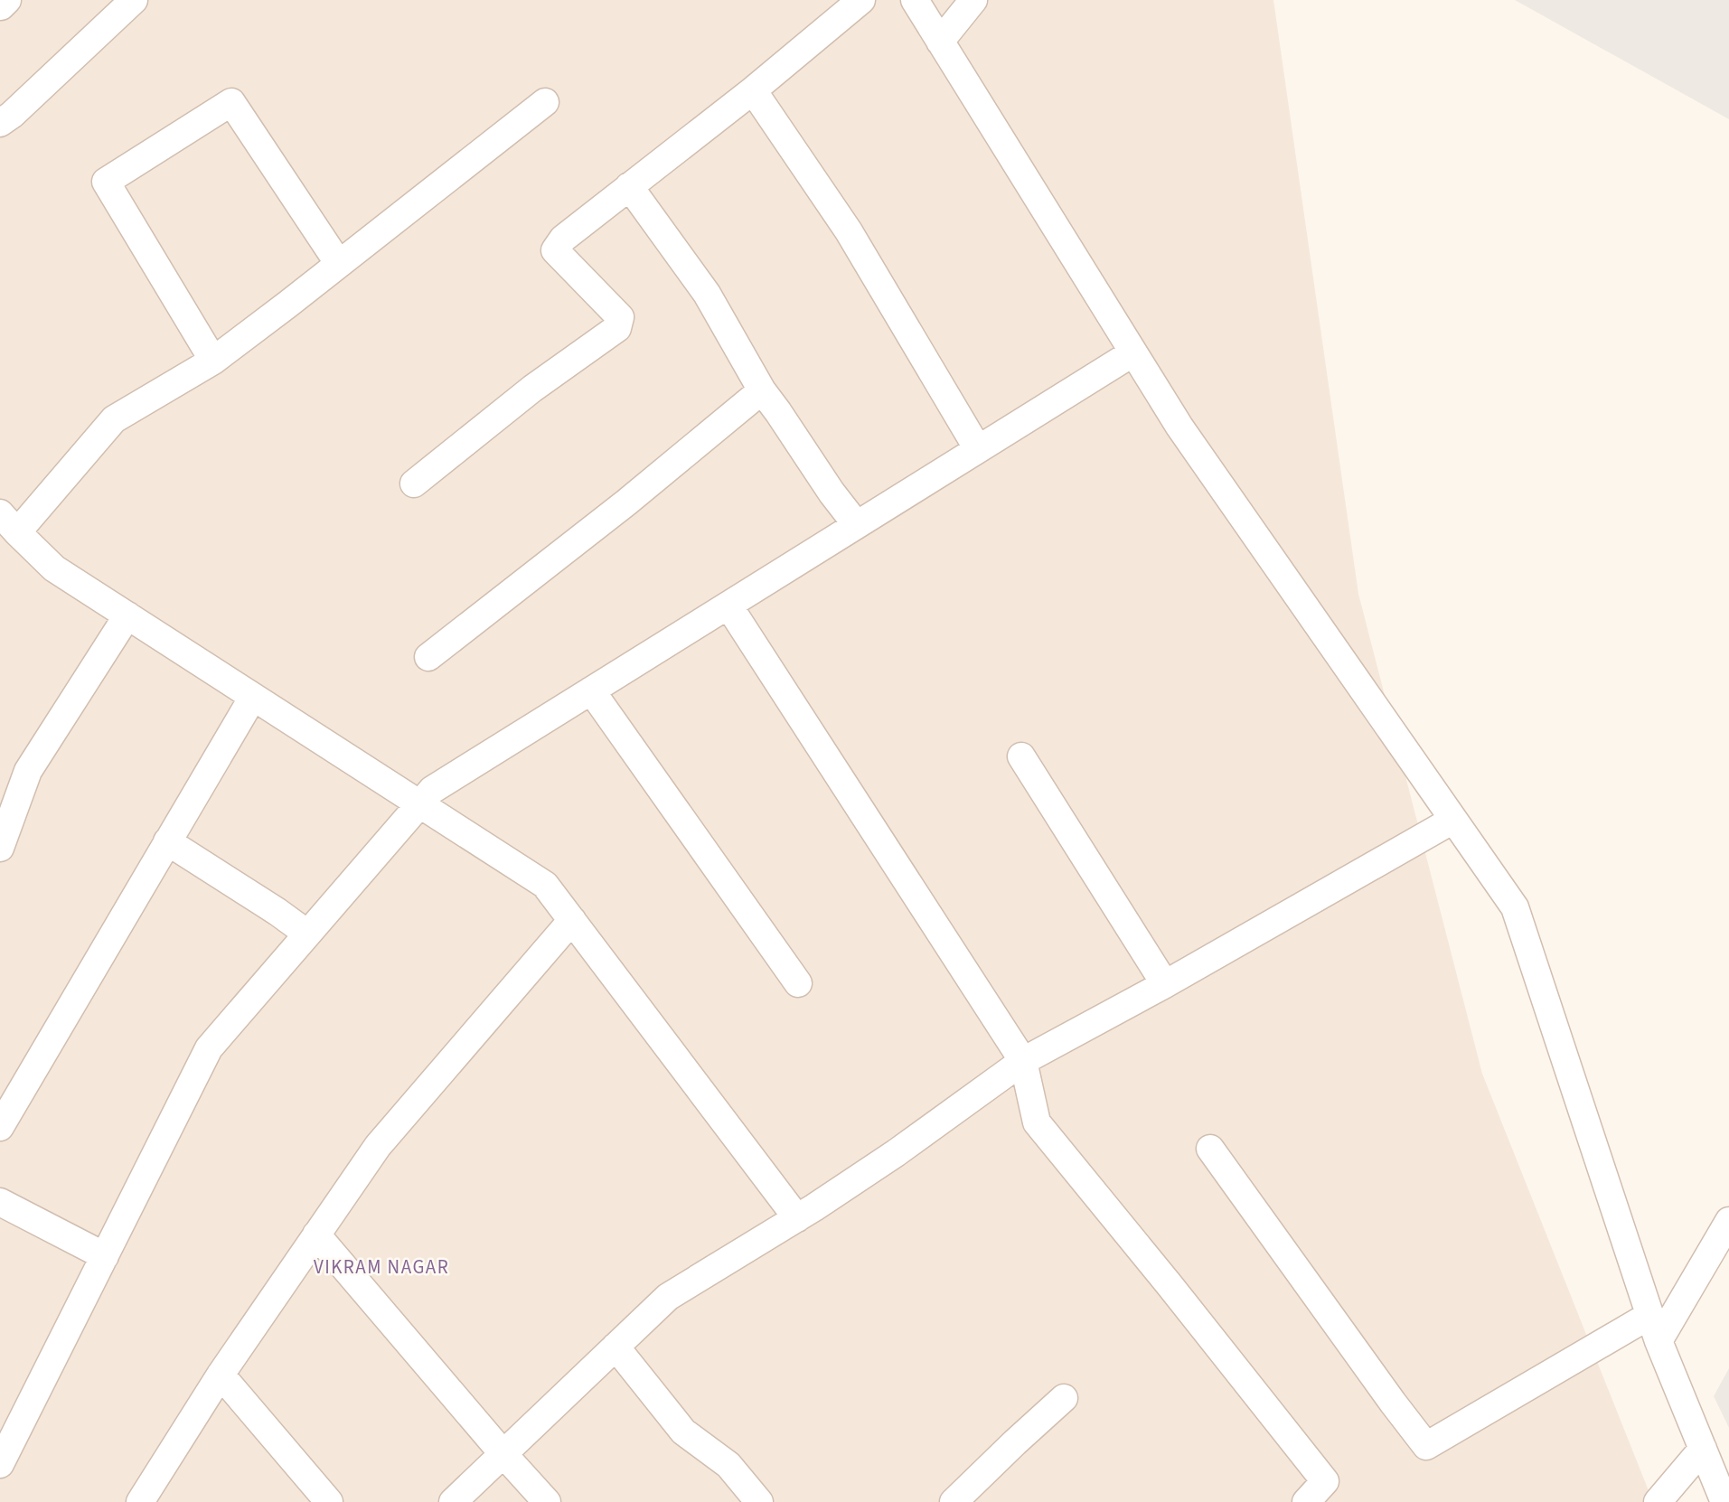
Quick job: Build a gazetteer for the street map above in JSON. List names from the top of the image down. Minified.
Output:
{"districts":["VIKRAM NAGAR"]}
